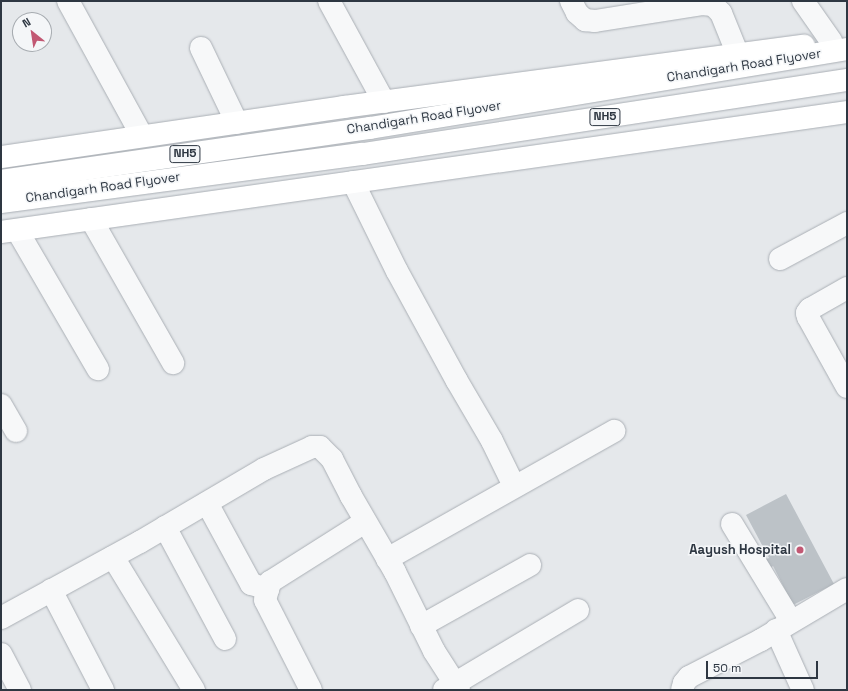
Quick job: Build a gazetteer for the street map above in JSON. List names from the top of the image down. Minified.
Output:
{"streets":{"main road":["Chandigarh Road Flyover","NH5"]},"places":["Aayush Hospital"],"scale_bar":"50 m","north":"top left"}
